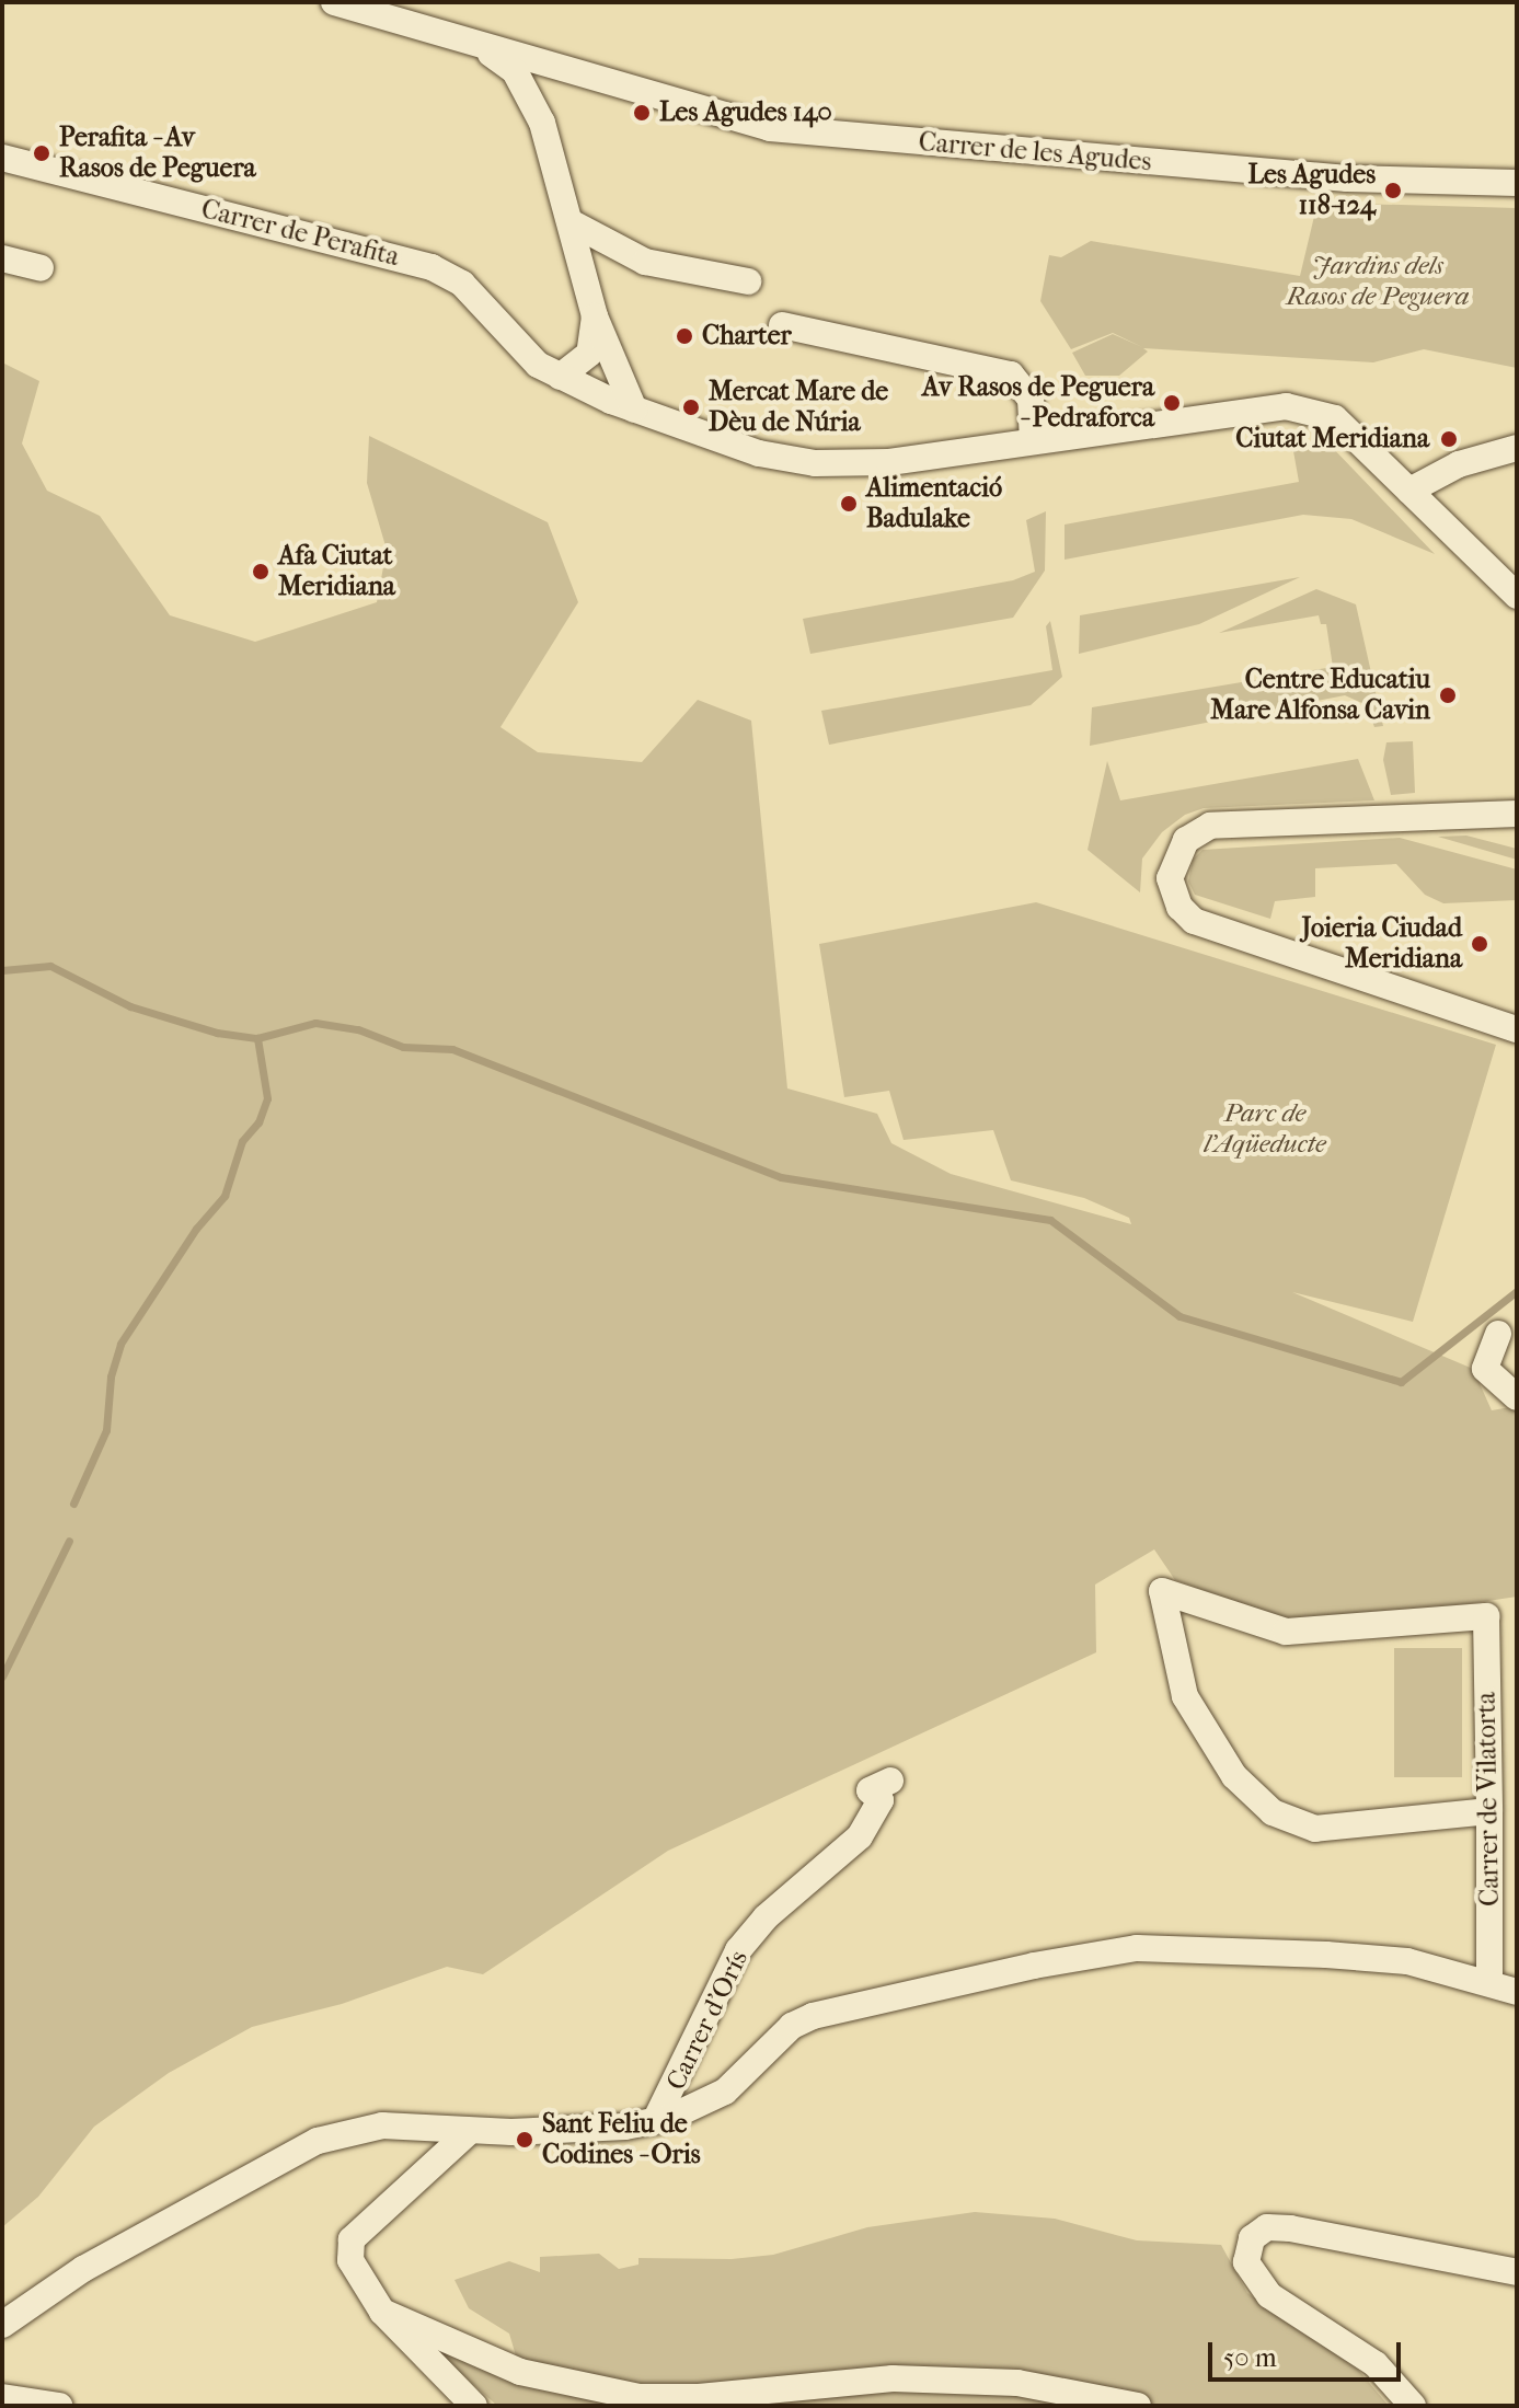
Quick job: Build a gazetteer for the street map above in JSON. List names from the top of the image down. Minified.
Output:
{"streets":{"street":["Carrer de les Agudes","Carrer de Perafita","Carrer de Vilatorta","Carrer d'Orís"]},"parks":["Jardins dels Rasos de Peguera","Parc de l'Aqüeducte"],"places":["Les Agudes 140","Perafita - Av Rasos de Peguera","Les Agudes 118-124","Charter","Av Rasos de Peguera - Pedraforca","Mercat Mare de Dèu de Núria","Ciutat Meridiana","Alimentació Badulake","Afa Ciutat Meridiana","Centre Educatiu Mare Alfonsa Cavin","Joieria Ciudad Meridiana","Sant Feliu de Codines - Oris"],"scale_bar":"50 m"}
